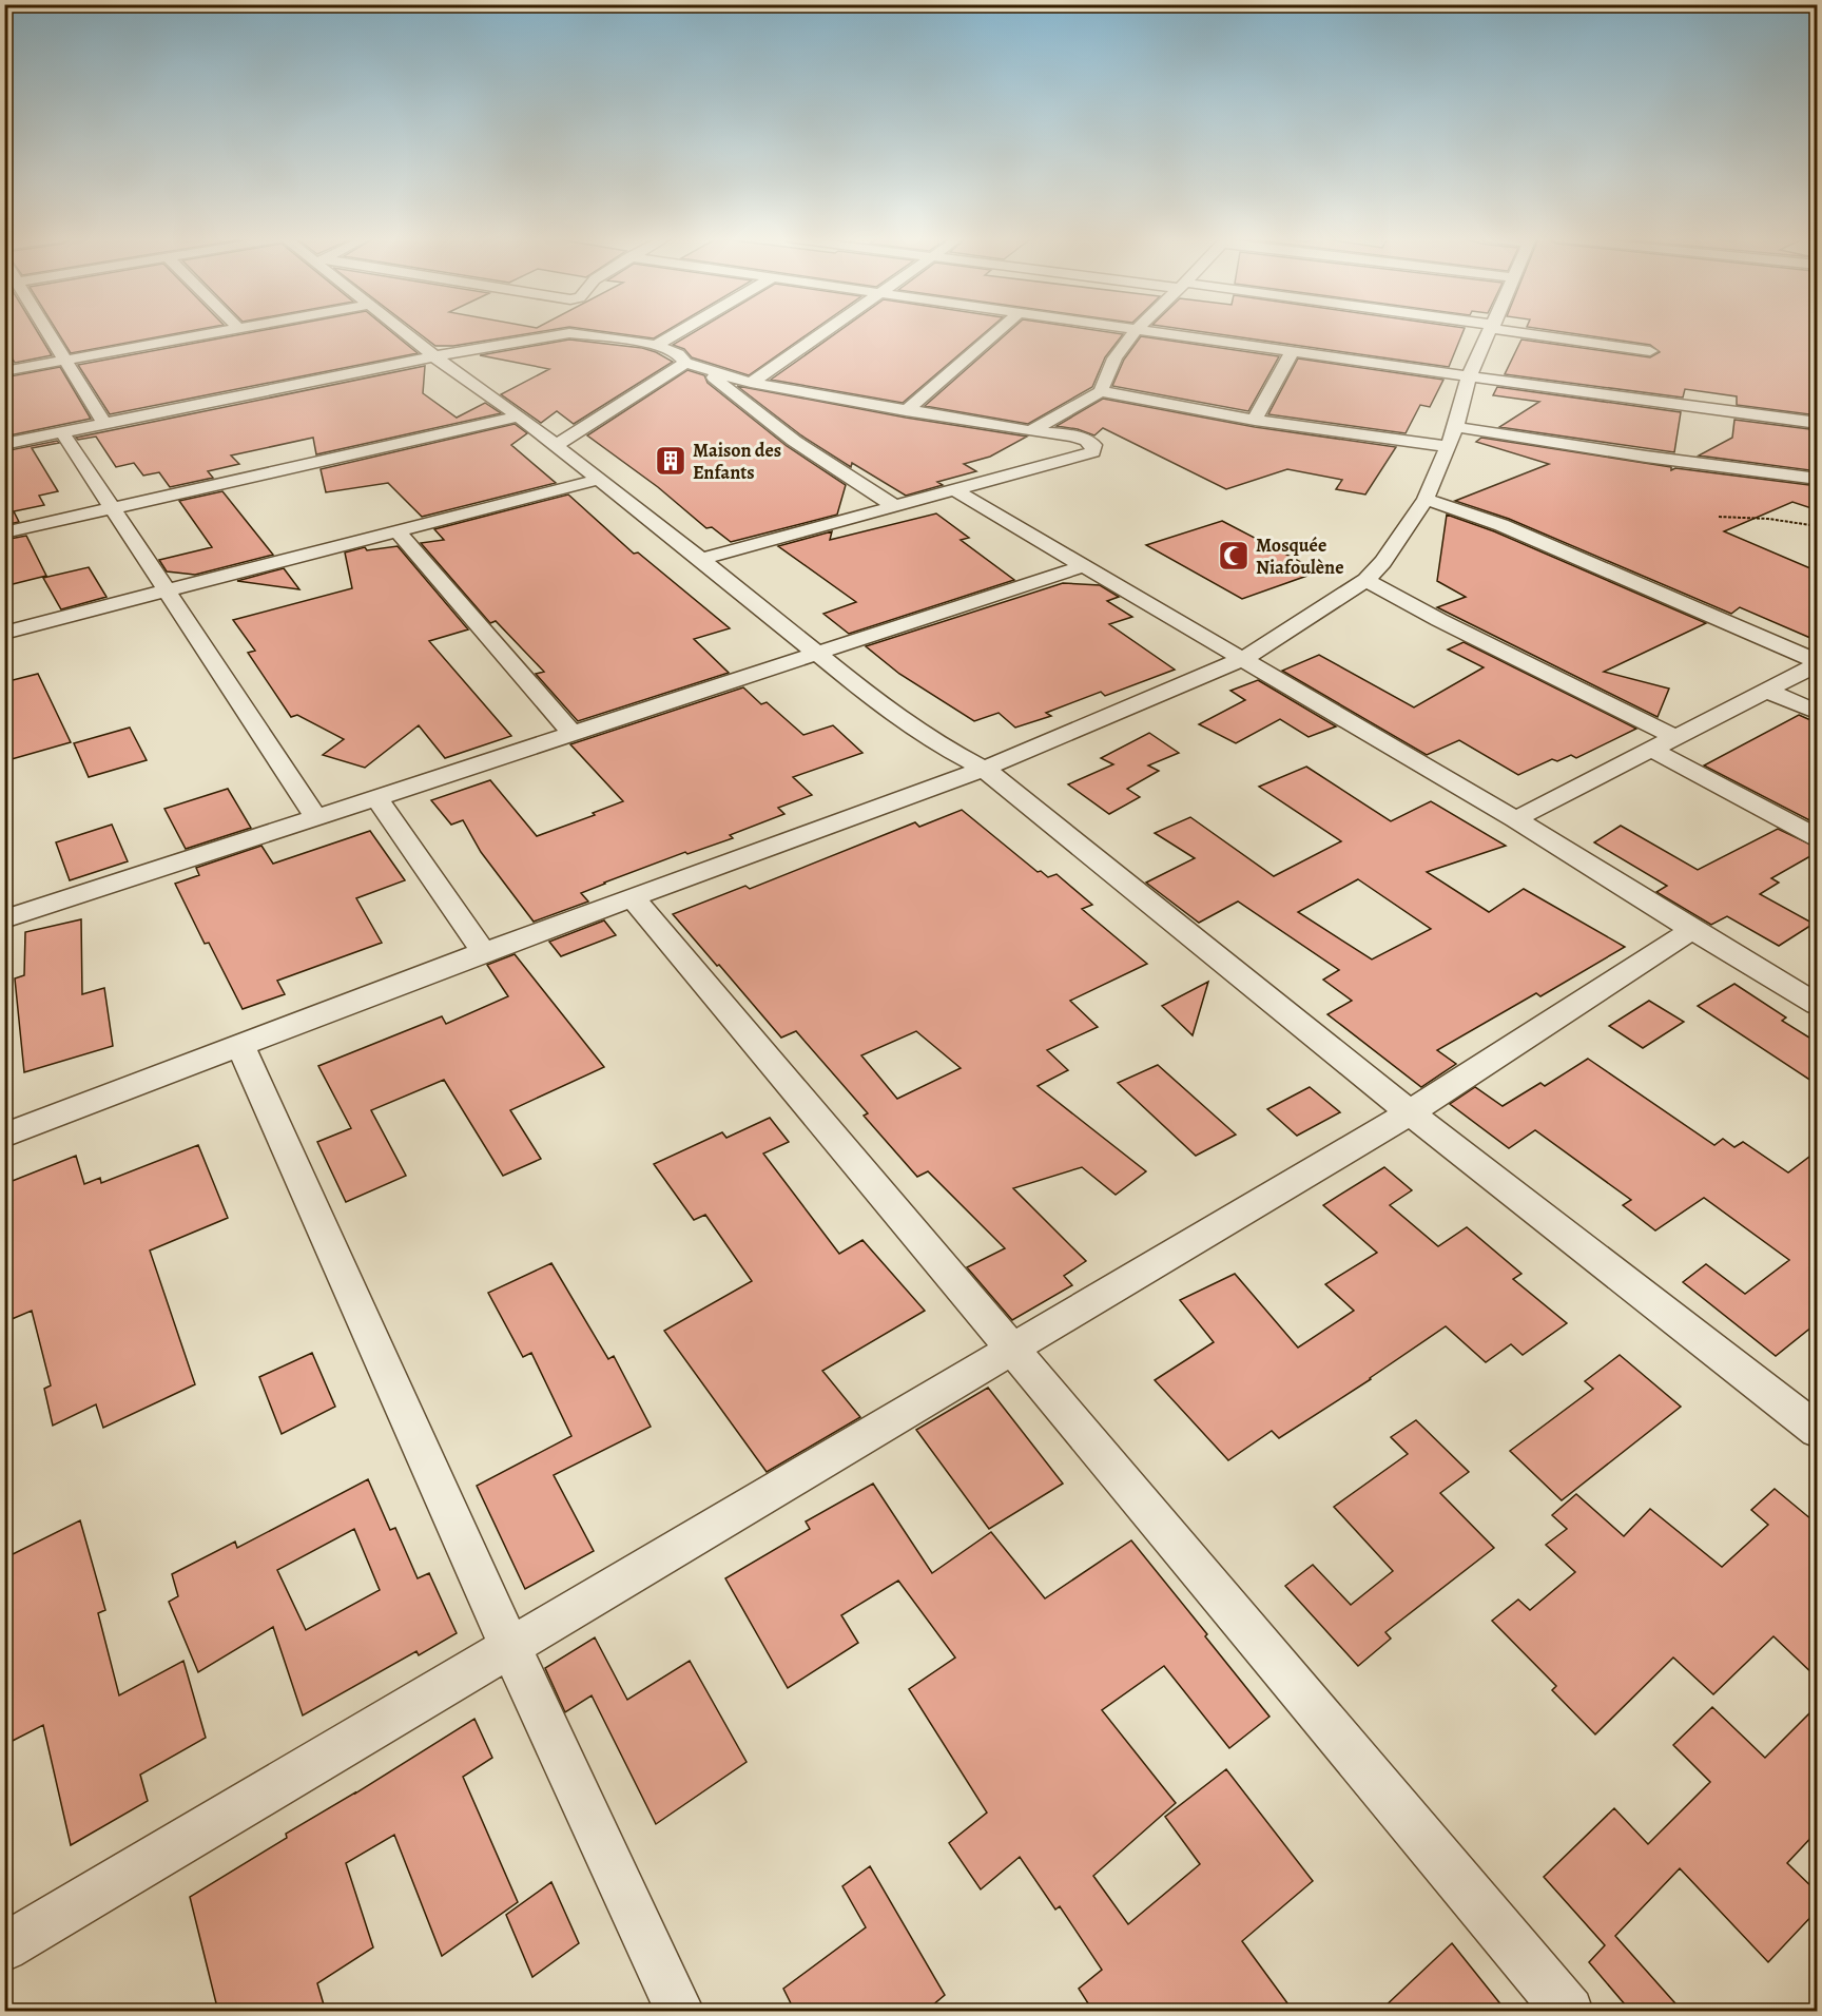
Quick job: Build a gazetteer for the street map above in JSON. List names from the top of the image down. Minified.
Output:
{"places":{"building":["Maison des Enfants"],"mosque":["Mosquée Niafoulène"]}}
